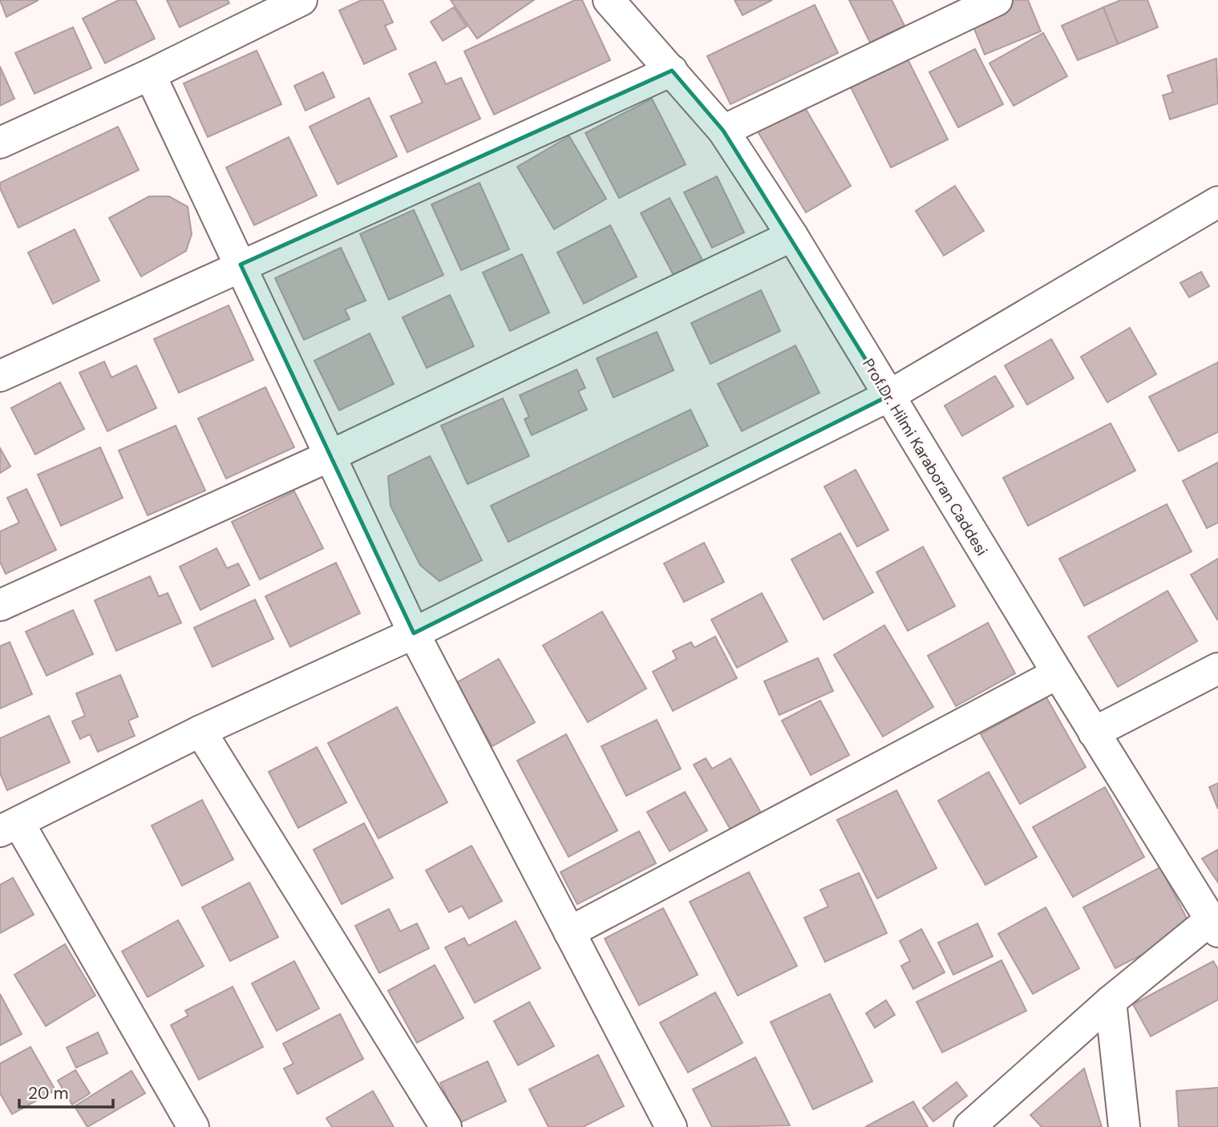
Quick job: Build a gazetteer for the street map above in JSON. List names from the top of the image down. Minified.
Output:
{"streets":{"street":["Prof.Dr. Hilmi Karaboran Caddesi"]},"scale_bar":"20 m"}
